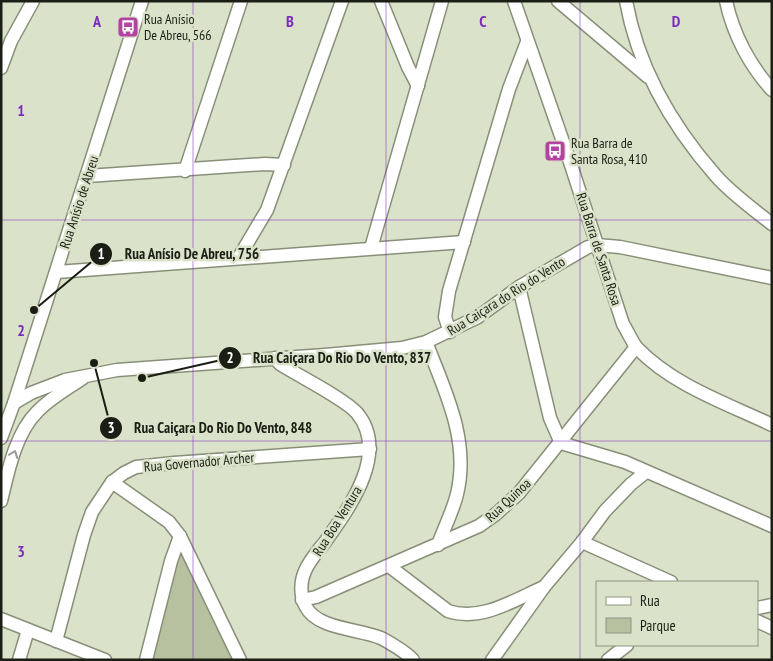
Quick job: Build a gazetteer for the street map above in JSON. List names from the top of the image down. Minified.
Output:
{"streets":{"street":["Rua Anísio de Abreu","Rua Barra de Santa Rosa","Rua Caiçara do Rio do Vento","Rua Governador Archer","Rua Quinoa","Rua Boa Ventura"]},"crossings":[["Rua Anísio de Abreu","Rua Caiçara do Rio do Vento"],["Rua Barra de Santa Rosa","Rua Caiçara do Rio do Vento"],["Rua Barra de Santa Rosa","Rua Quinoa"],["Rua Caiçara do Rio do Vento","Rua Boa Ventura"],["Rua Governador Archer","Rua Boa Ventura"],["Rua Quinoa","Rua Boa Ventura"]],"places":{"bus stop":["Rua Anísio De Abreu, 566","Rua Barra de Santa Rosa, 410"],"other":["Rua Anísio De Abreu, 756","Rua Caiçara Do Rio Do Vento, 848","Rua Caiçara Do Rio Do Vento, 837"]},"legend":["Rua","Parque"],"grid":{"columns":["A","B","C","D"],"rows":["1","2","3"]}}
